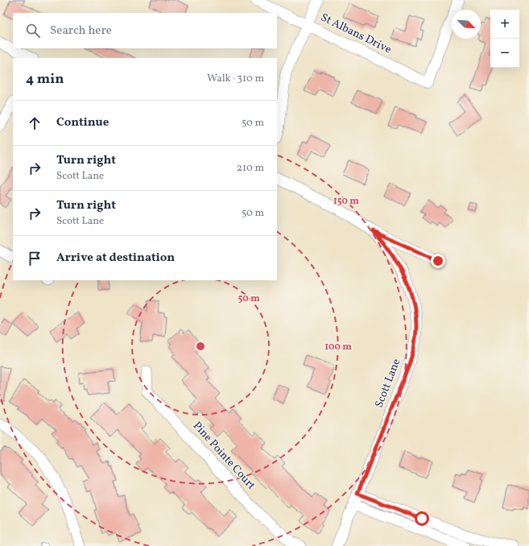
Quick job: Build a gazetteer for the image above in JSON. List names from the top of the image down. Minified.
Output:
{"streets":{"street":["St Albans Drive","Scott Lane","Pine Pointe Court"]},"north":"bottom right","page":{"map_buttons":["+","−"],"search":"Search here","heading":["4 min","Walk · 310 m"],"list":[["Continue","50 m"],["Turn right","Scott Lane","210 m"],["Turn right","Scott Lane","50 m"],"Arrive at destination"]},"rings":["150 m","50 m","100 m"]}
